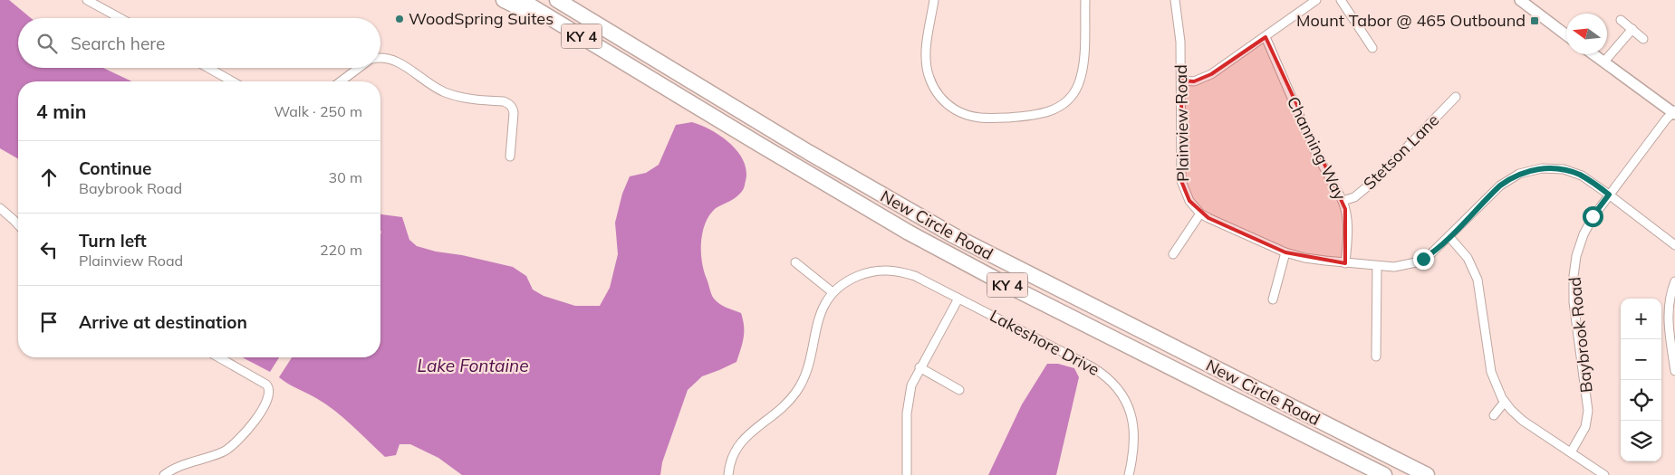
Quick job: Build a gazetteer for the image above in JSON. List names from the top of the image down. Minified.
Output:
{"streets":{"highway":["KY 4","New Circle Road"],"street":["Plainview Road","Channing Way","Stetson Lane","Baybrook Road","Lakeshore Drive"]},"crossings":[["Plainview Road","Channing Way"],["Plainview Road","Baybrook Road"],["Channing Way","Stetson Lane"]],"water":["Lake Fontaine"],"places":{"other":["WoodSpring Suites"],"transit":["Mount Tabor @ 465 Outbound"]},"north":"left","page":{"search":"Search here","heading":["4 min","Walk · 250 m"],"list":[["Continue","Baybrook Road","30 m"],["Turn left","Plainview Road","220 m"],"Arrive at destination"],"map_buttons":["+","−"]}}
